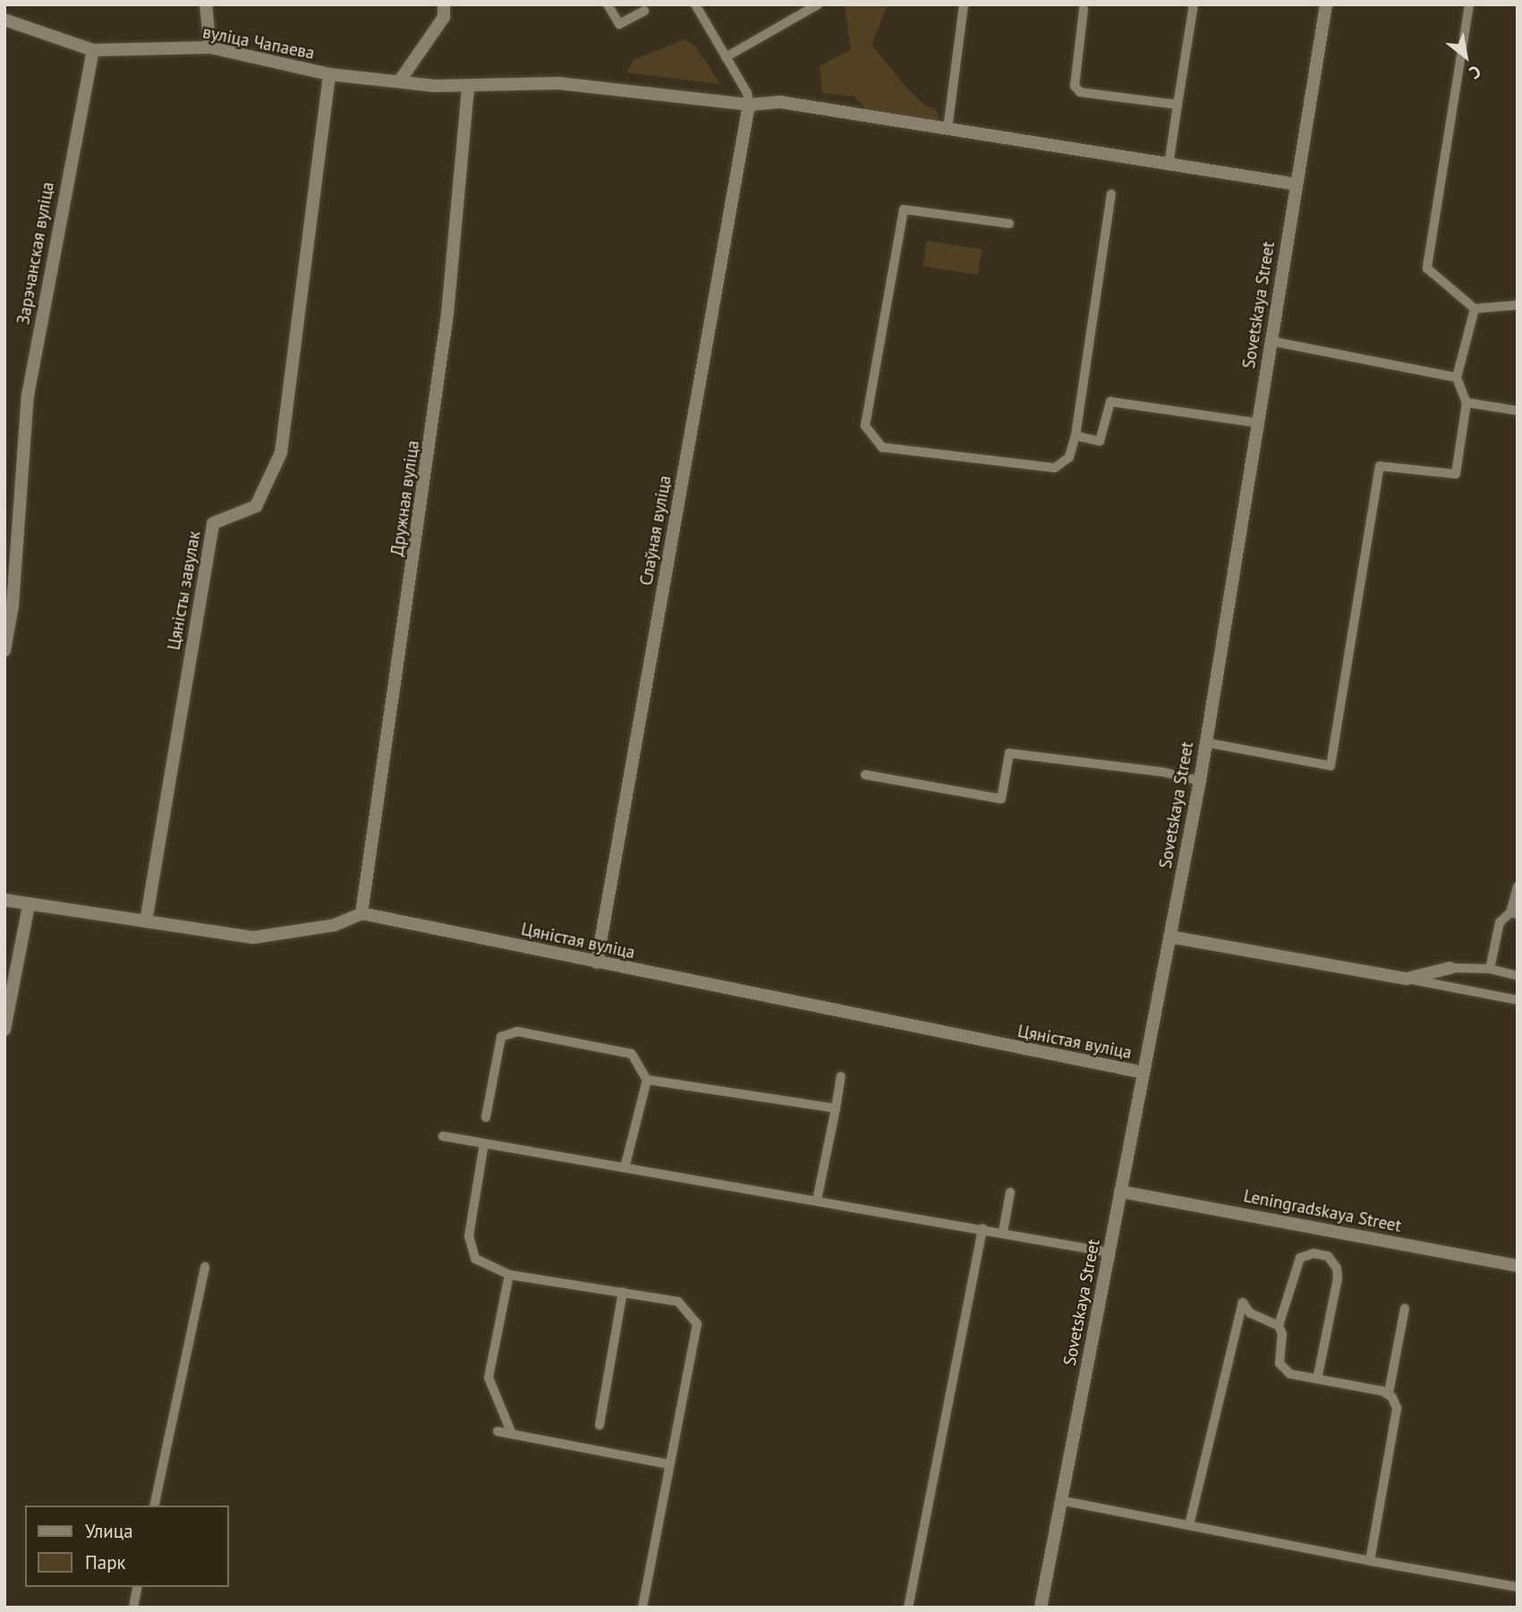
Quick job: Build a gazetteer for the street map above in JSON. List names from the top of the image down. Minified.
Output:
{"streets":{"street":["вуліца Чапаева","Зарэчанская вуліца","Sovetskaya Street","Дружная вуліца","Слаўная вуліца","Цяністы завулак","Цяністая вуліца","Leningradskaya Street"]},"crossings":[["вуліца Чапаева","Зарэчанская вуліца"],["вуліца Чапаева","Sovetskaya Street"],["вуліца Чапаева","Дружная вуліца"],["вуліца Чапаева","Слаўная вуліца"],["вуліца Чапаева","Цяністы завулак"],["Sovetskaya Street","Цяністая вуліца"],["Sovetskaya Street","Leningradskaya Street"],["Дружная вуліца","Цяністая вуліца"],["Слаўная вуліца","Цяністая вуліца"]],"legend":["Улица","Парк"],"north":"bottom right"}
